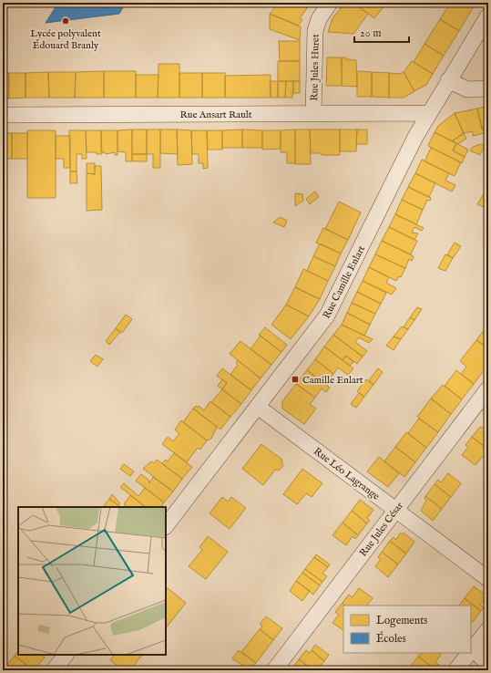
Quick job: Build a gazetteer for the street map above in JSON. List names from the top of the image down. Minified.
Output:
{"streets":{"street":["Rue Jules Huret","Rue Ansart Rault","Rue Camille Enlart","Rue Léo Lagrange","Rue Jules César"]},"crossings":[["Rue Jules Huret","Rue Ansart Rault"],["Rue Ansart Rault","Rue Camille Enlart"],["Rue Camille Enlart","Rue Léo Lagrange"],["Rue Léo Lagrange","Rue Jules César"]],"places":{"other":["Lycée polyvalent Édouard Branly"],"transit":["Camille Enlart"]},"legend":["Logements","Écoles"],"scale_bar":"20 m"}
